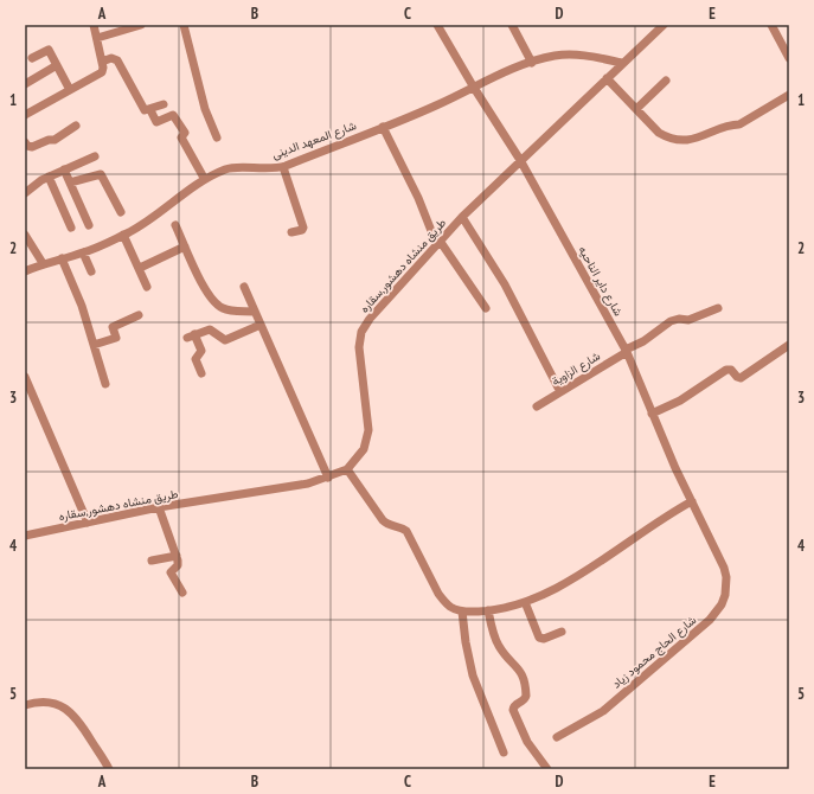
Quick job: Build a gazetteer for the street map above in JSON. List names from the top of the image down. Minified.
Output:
{"streets":{"street":["شارع المعهد الدينى","طريق منشاه دهشور,سقاره","شارع داير الناحيه","شارع الزاوية","شارع الحاج محمود زياد"]},"crossings":[["شارع المعهد الدينى","طريق منشاه دهشور,سقاره"],["شارع المعهد الدينى","شارع داير الناحيه"],["طريق منشاه دهشور,سقاره","شارع داير الناحيه"],["شارع داير الناحيه","شارع الزاوية"],["شارع داير الناحيه","شارع الحاج محمود زياد"]],"grid":{"columns":["A","B","C","D","E"],"rows":["1","2","3","4","5"]}}
